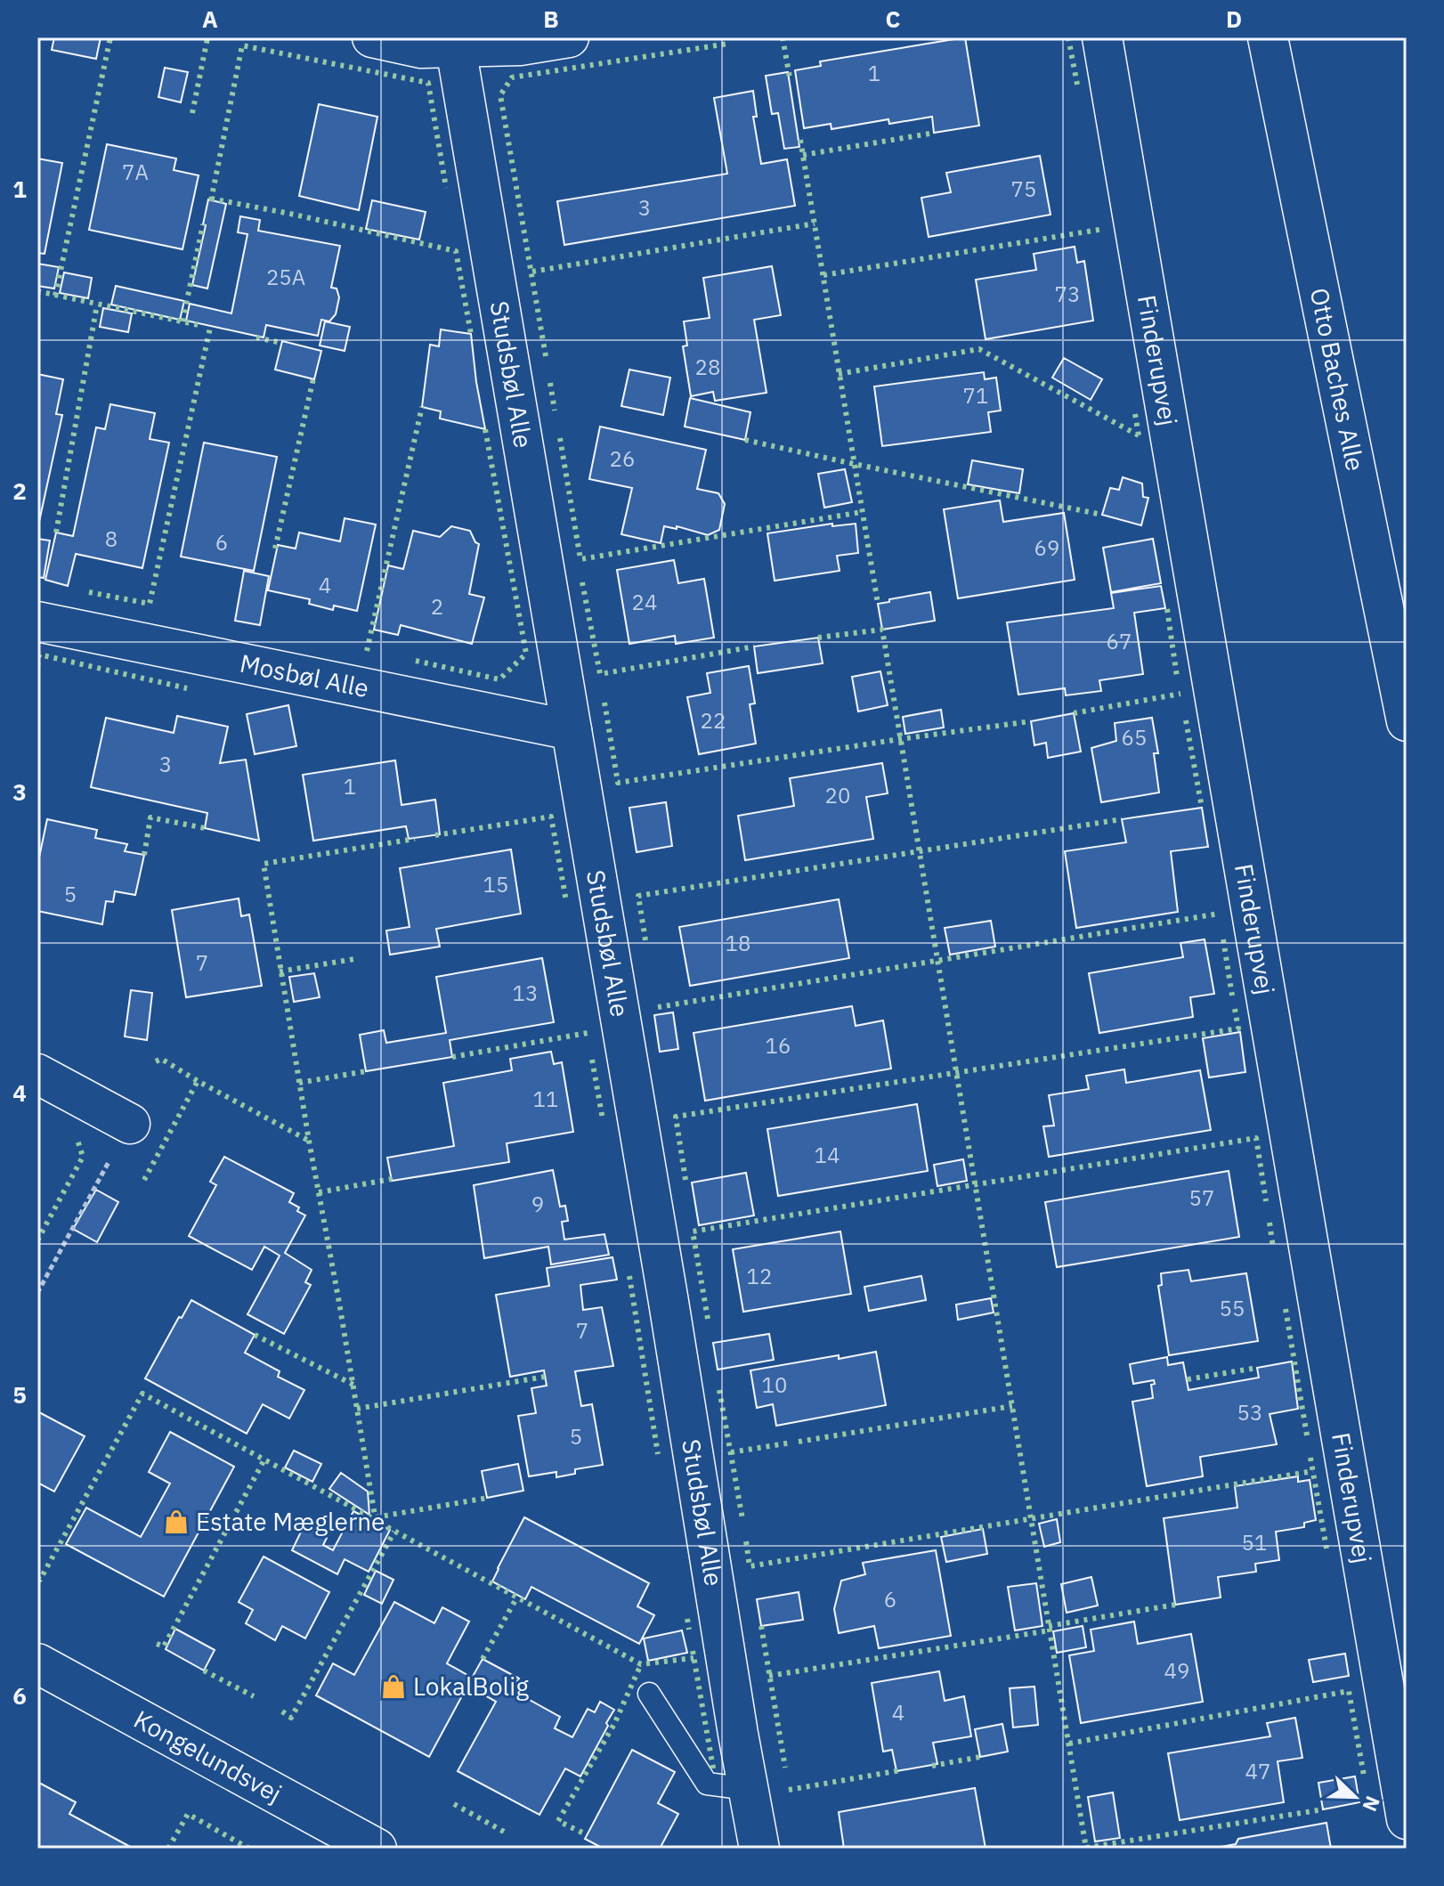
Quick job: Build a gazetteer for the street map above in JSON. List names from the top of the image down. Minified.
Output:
{"streets":{"street":["Finderupvej","Studsbøl Alle","Otto Baches Alle","Mosbøl Alle","Kongelundsvej"]},"crossings":[["Studsbøl Alle","Mosbøl Alle"]],"places":{"shop":["Estate Mæglerne","LokalBolig"]},"house_numbers":["1","7A","75","3","25A","73","28","71","26","8","6","69","4","24","2","67","22","65","3","1","20","15","5","18","7","13","16","11","14","57","9","12","55","7","10","53","5","51","6","49","4","47"],"north":"bottom right","grid":{"columns":["A","B","C","D"],"rows":["1","2","3","4","5","6"]}}
